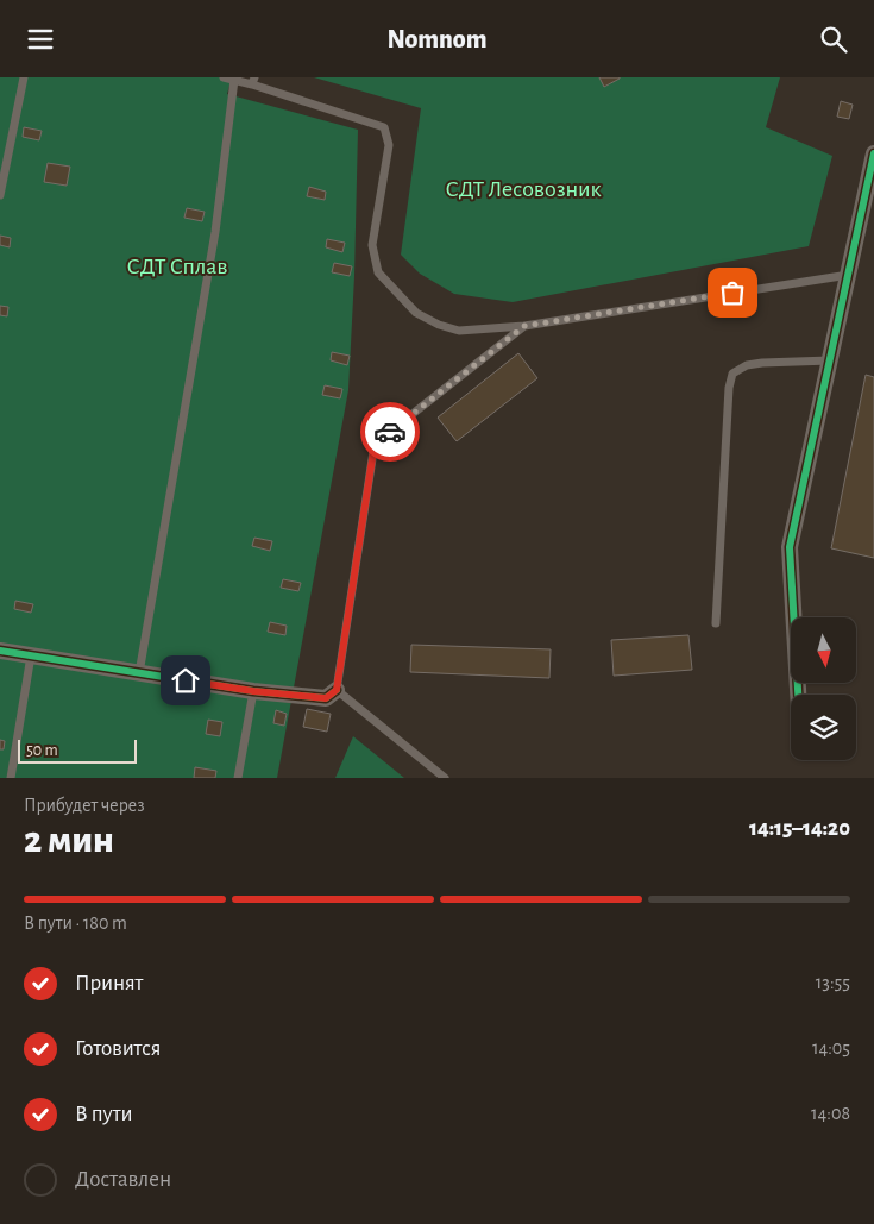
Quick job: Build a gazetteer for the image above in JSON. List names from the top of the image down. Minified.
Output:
{"parks":["СДТ Лесовозник","СДТ Сплав"],"scale_bar":"50 m","north":"bottom","page":{"header":"Nomnom","scale":"50 m","heading":["2 мин","Прибудет через","14:15–14:20"],"bar":"В пути · 180 m","list":[["Принят","13:55"],["Готовится","14:05"],["В пути","14:08"],"Доставлен"]}}
